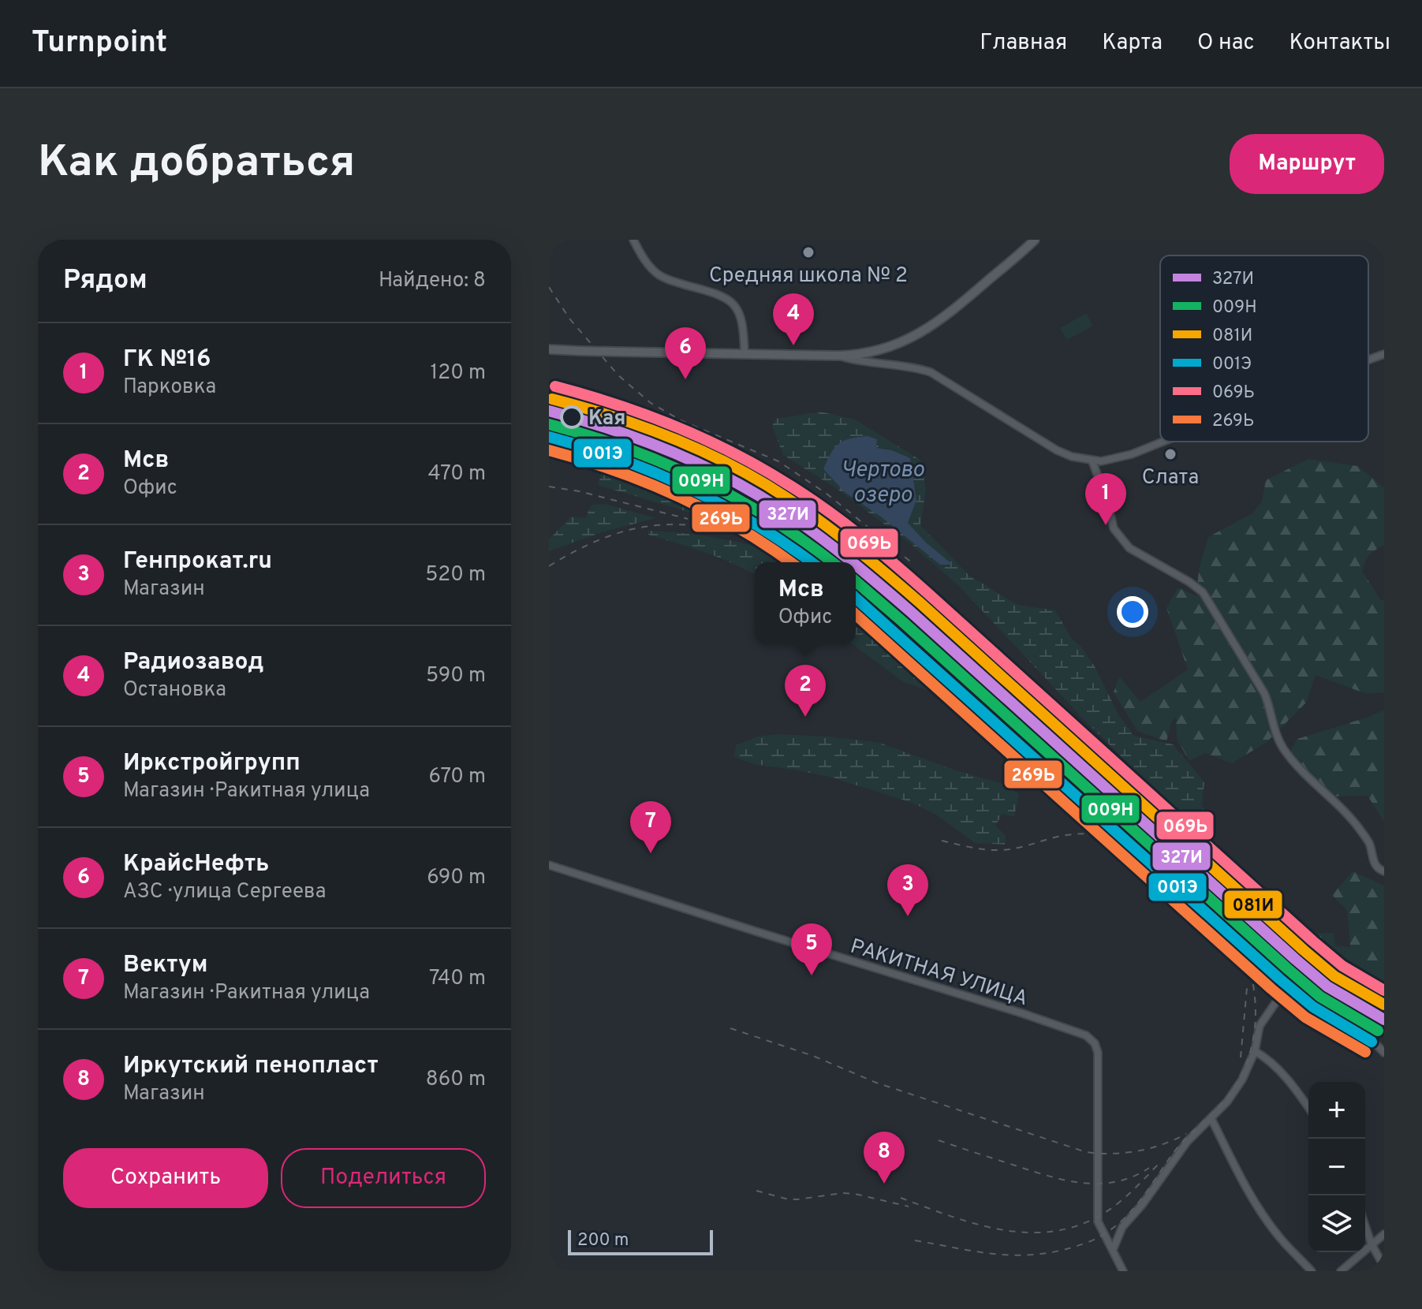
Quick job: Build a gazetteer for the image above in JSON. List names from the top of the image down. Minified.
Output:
{"streets":{"street":["РАКИТНАЯ УЛИЦА"]},"water":["Чертово озеро"],"places":["Средняя школа № 2","Кая","Слата"],"lines":["transit line 069Ь","transit line 081И","transit line 327И","transit line 009Н","transit line 001Э","transit line 269Ь"],"legend":["327И","009Н","081И","001Э","069Ь","269Ь"],"scale_bar":"200 m","page":{"header":"Turnpoint","nav":["Главная","Карта","О нас","Контакты"],"buttons":["Маршрут",["Сохранить","Поделиться"]],"title":"Как добраться","heading":["Рядом","Найдено: 8"],"pins":["4","6","1","2","7","3","5","8"],"list":[{"mark":"1","name":"ГК №16","note":"Парковка","value":"120 m"},{"mark":"2","name":"Мсв","note":"Офис","value":"470 m"},{"mark":"3","name":"Генпрокат.ru","note":"Магазин","value":"520 m"},{"mark":"4","name":"Радиозавод","note":"Остановка","value":"590 m"},{"mark":"5","name":"Иркстройгрупп","note":"Магазин · Ракитная улица","value":"670 m"},{"mark":"6","name":"КрайсНефть","note":"АЗС · улица Сергеева","value":"690 m"},{"mark":"7","name":"Вектум","note":"Магазин · Ракитная улица","value":"740 m"},{"mark":"8","name":"Иркутский пенопласт","note":"Магазин","value":"860 m"}],"popup":["Мсв","Офис"],"map_buttons":["+","−"],"scale":"200 m"}}
